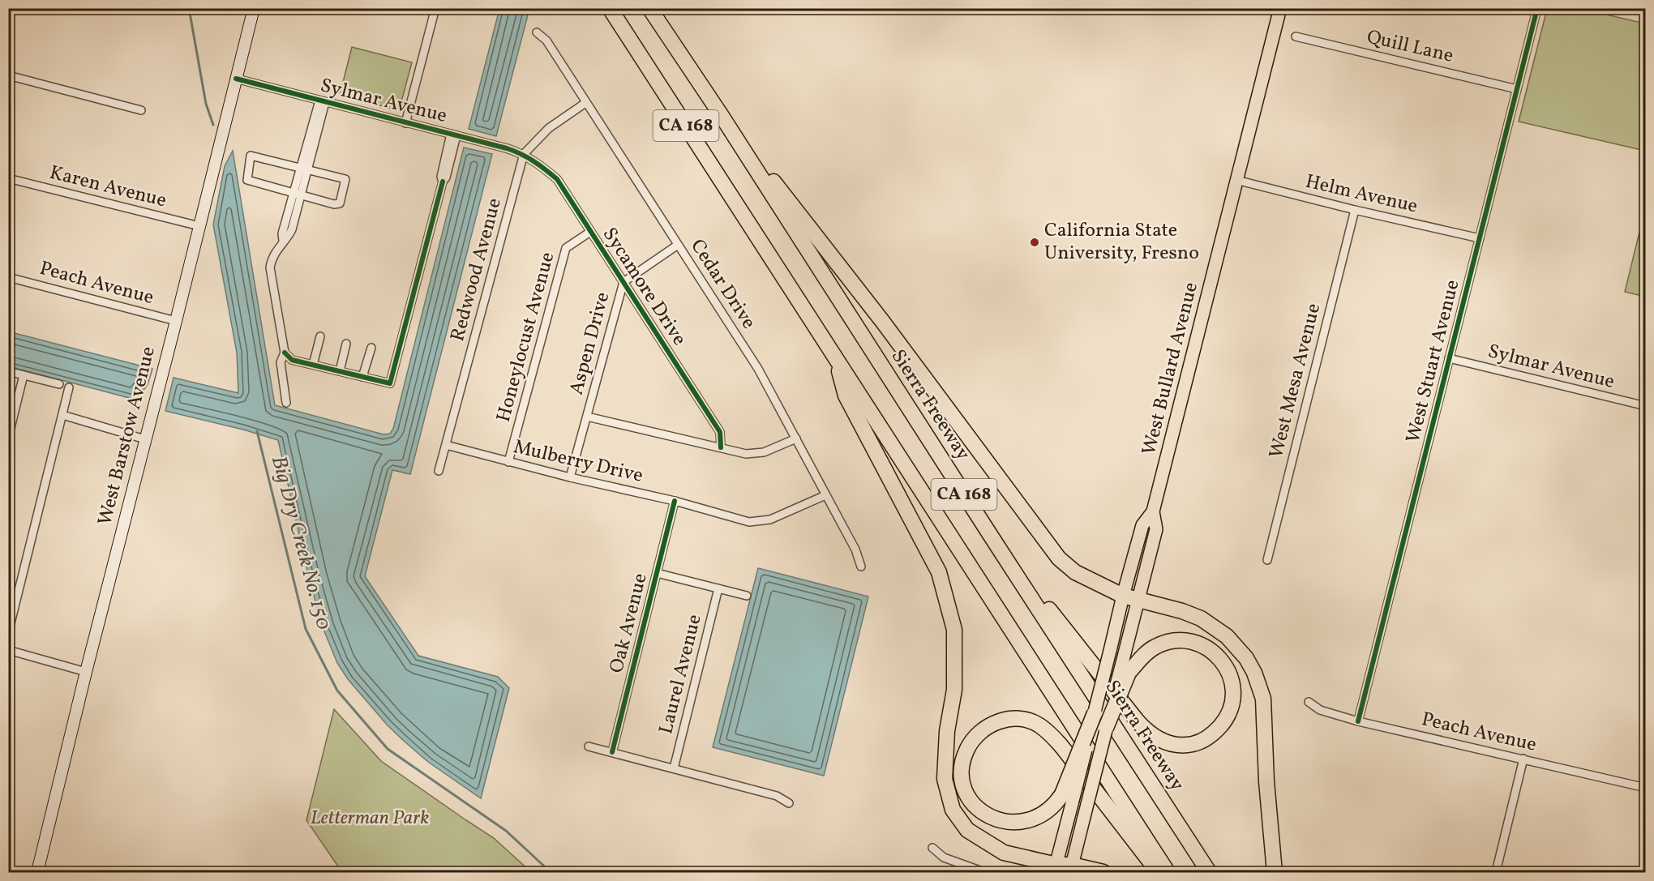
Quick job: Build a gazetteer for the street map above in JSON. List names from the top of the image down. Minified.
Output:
{"streets":{"highway":["CA 168","Sierra Freeway"],"main road":["West Bullard Avenue","West Barstow Avenue"],"street":["Quill Lane","Sylmar Avenue","Karen Avenue","Helm Avenue","Redwood Avenue","Peach Avenue","Cedar Drive","Sycamore Drive","Honeylocust Avenue","Aspen Drive","West Stuart Avenue","West Mesa Avenue","Mulberry Drive","Oak Avenue","Laurel Avenue"]},"crossings":[["Quill Lane","West Stuart Avenue"],["Sylmar Avenue","Redwood Avenue"],["Sylmar Avenue","Sycamore Drive"],["Sylmar Avenue","West Stuart Avenue"],["Sylmar Avenue","West Barstow Avenue"],["Karen Avenue","West Barstow Avenue"],["Helm Avenue","West Stuart Avenue"],["Helm Avenue","West Bullard Avenue"],["Helm Avenue","West Mesa Avenue"],["Redwood Avenue","Cedar Drive"],["Redwood Avenue","Sycamore Drive"],["Redwood Avenue","Mulberry Drive"],["Peach Avenue","West Stuart Avenue"],["Peach Avenue","West Barstow Avenue"],["Cedar Drive","Aspen Drive"],["Cedar Drive","Mulberry Drive"],["Sycamore Drive","Honeylocust Avenue"],["Sycamore Drive","Aspen Drive"],["Honeylocust Avenue","Mulberry Drive"],["Aspen Drive","Mulberry Drive"],["Mulberry Drive","Oak Avenue"]],"water":["Big Dry Creek No. 150"],"parks":["Letterman Park"],"places":["California State University, Fresno"]}
